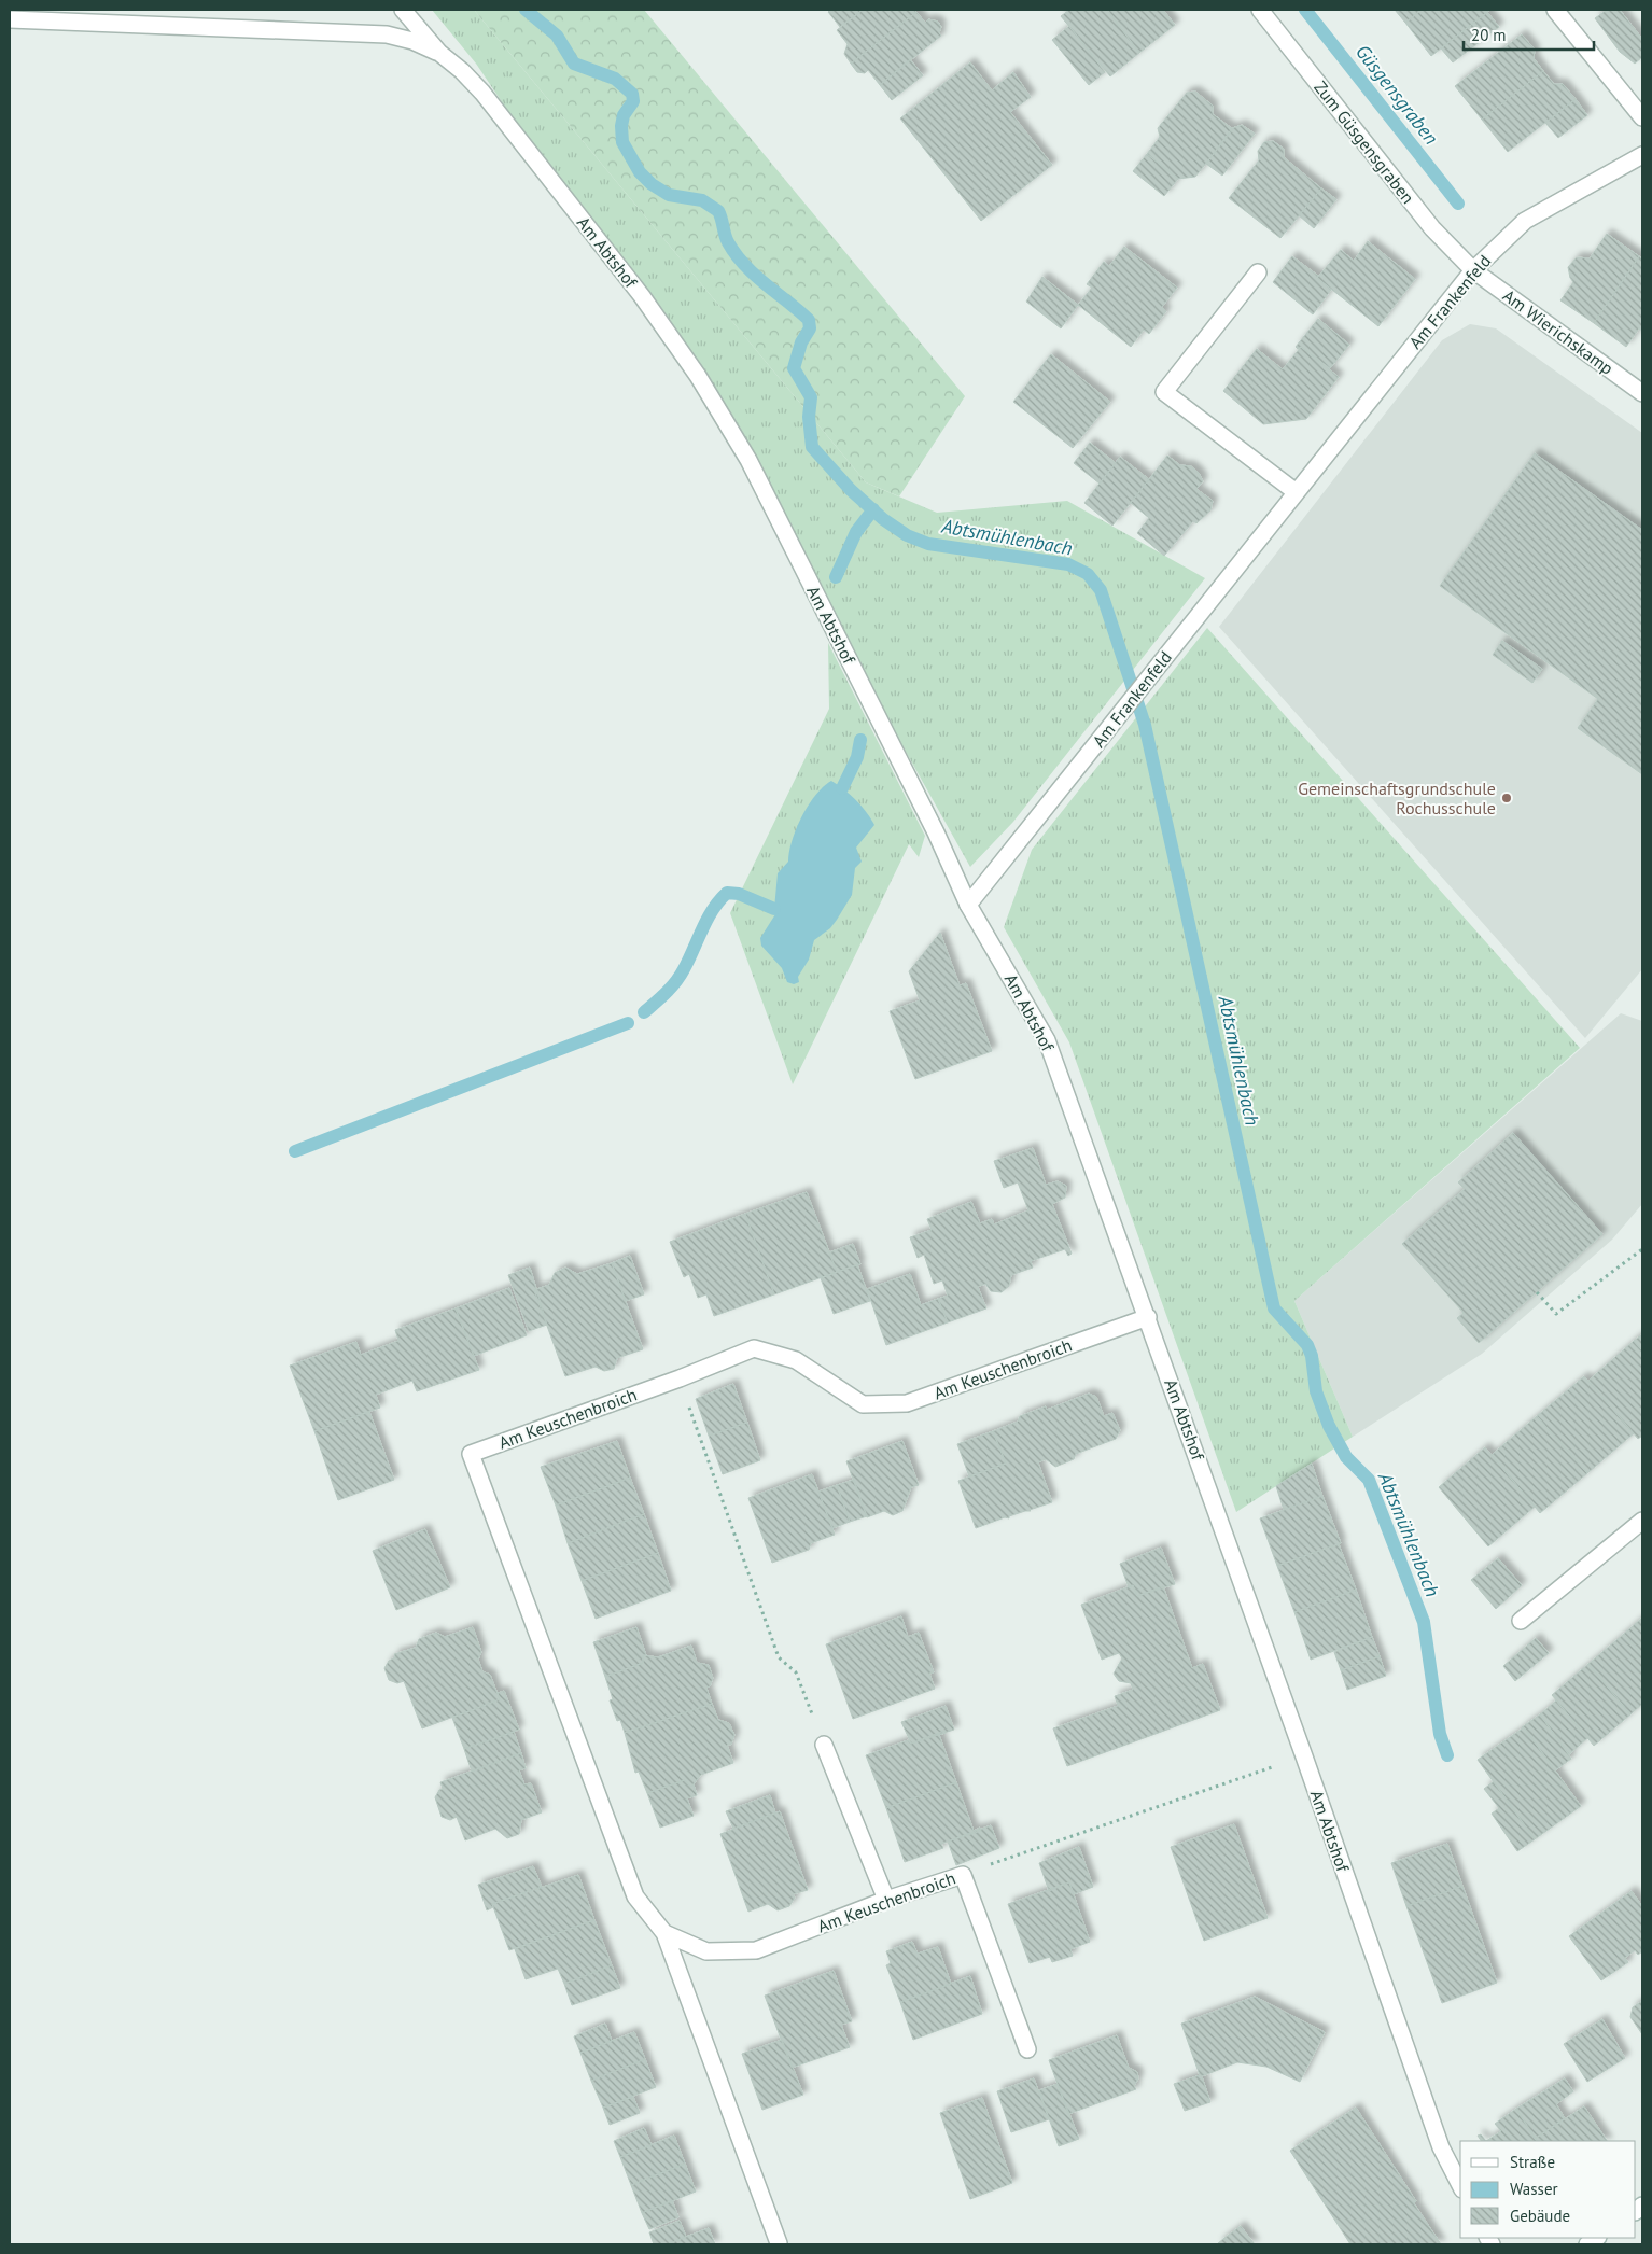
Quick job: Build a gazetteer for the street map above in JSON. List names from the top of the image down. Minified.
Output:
{"streets":{"street":["Zum Güsgensgraben","Am Abtshof","Am Frankenfeld","Am Wierichskamp","Am Keuschenbroich"]},"crossings":[["Zum Güsgensgraben","Am Frankenfeld"],["Zum Güsgensgraben","Am Wierichskamp"],["Am Abtshof","Am Frankenfeld"],["Am Abtshof","Am Keuschenbroich"],["Am Frankenfeld","Am Wierichskamp"]],"water":["Güsgensgraben","Abtsmühlenbach"],"places":["Gemeinschaftsgrundschule Rochusschule"],"legend":["Straße","Wasser","Gebäude"],"scale_bar":"20 m"}
